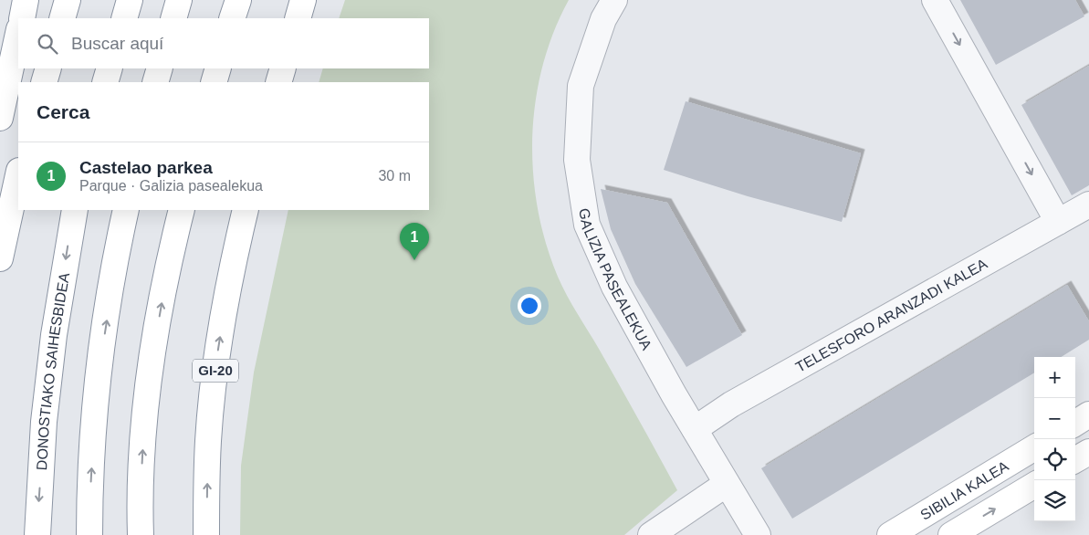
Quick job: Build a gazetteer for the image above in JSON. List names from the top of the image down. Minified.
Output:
{"streets":{"main road":["GI-20","DONOSTIAKO SAIHESBIDEA","SIBILIA KALEA"],"street":["GALIZIA PASEALEKUA","TELESFORO ARANZADI KALEA"]},"crossings":[["GALIZIA PASEALEKUA","TELESFORO ARANZADI KALEA"]],"page":{"search":"Buscar aquí","heading":"Cerca","list":[{"mark":"1","name":"Castelao parkea","note":"Parque · Galizia pasealekua","value":"30 m"}],"pins":"1","map_buttons":["+","−"]}}
